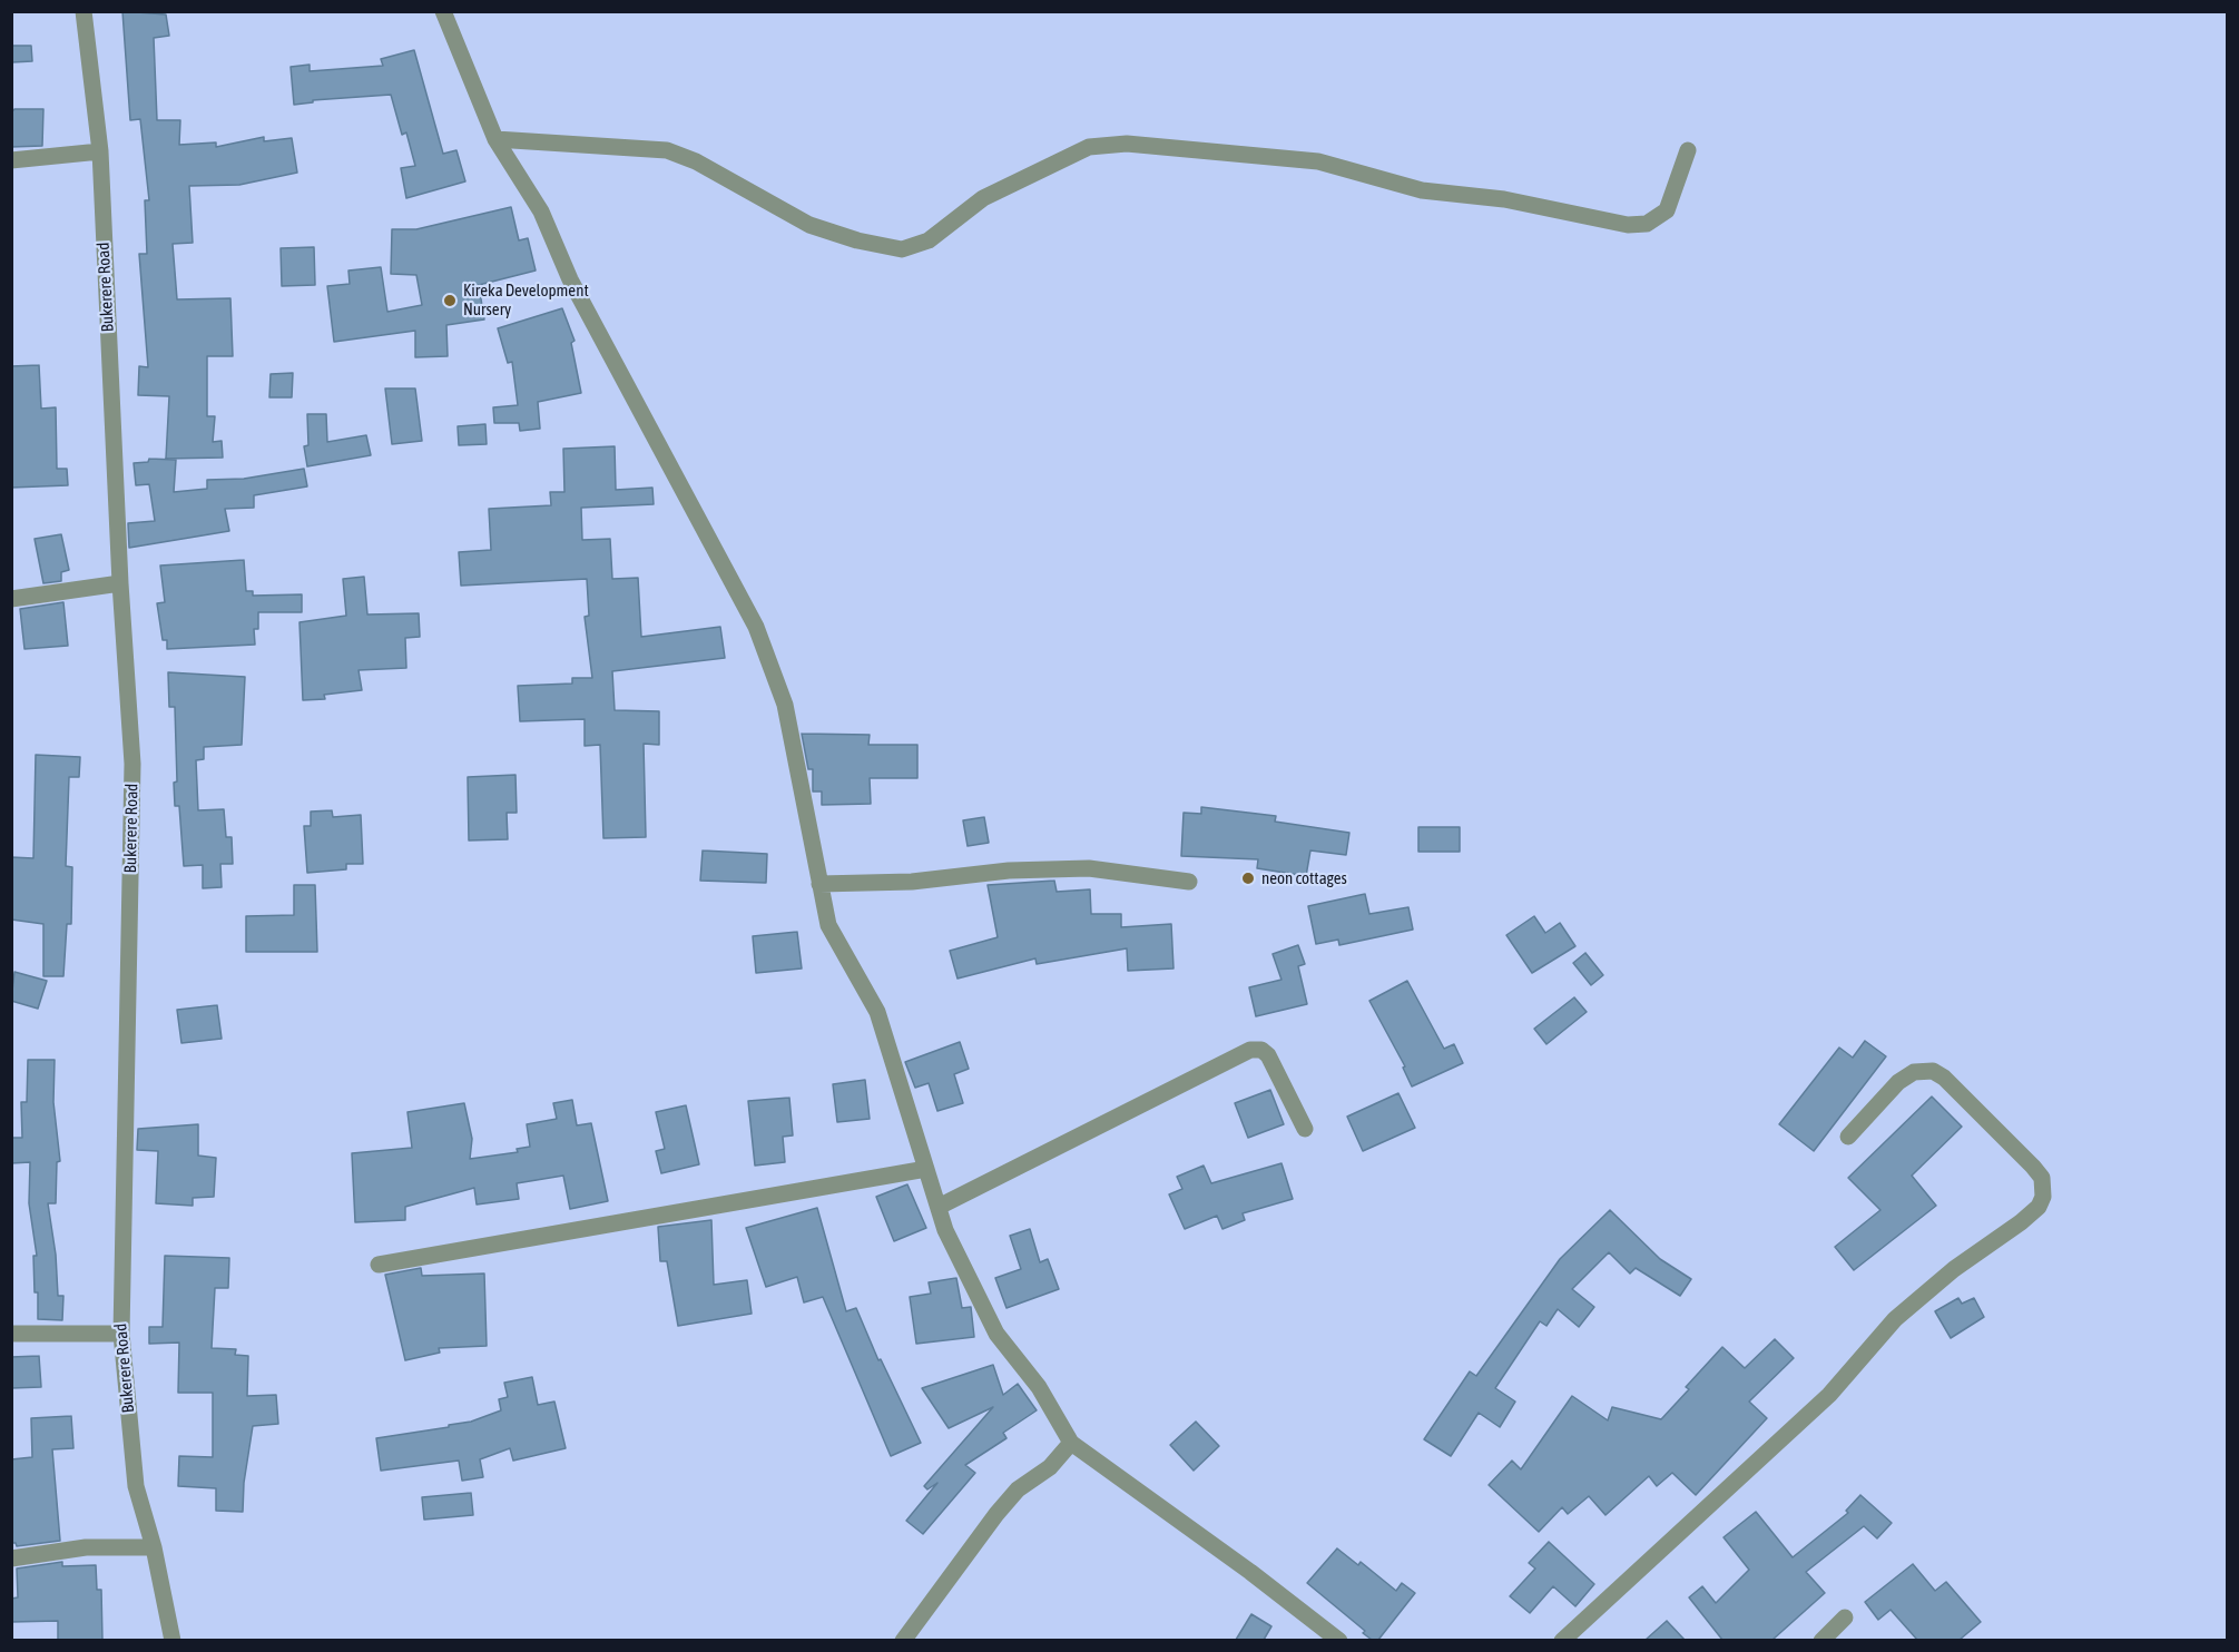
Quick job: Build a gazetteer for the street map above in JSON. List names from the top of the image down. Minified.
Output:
{"streets":{"street":["Bukerere Road"]},"places":["Kireka Development Nursery","neon cottages"]}
